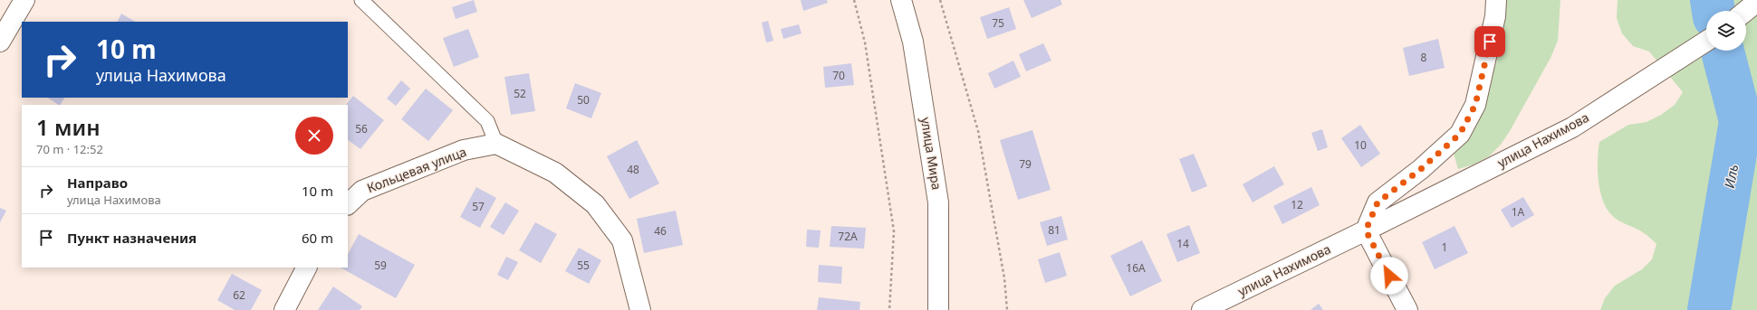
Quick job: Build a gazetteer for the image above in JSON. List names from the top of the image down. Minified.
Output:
{"streets":{"main road":["улица Нахимова","улица Мира","Кольцевая улица"]},"water":["Иль"],"house_numbers":["75","8","70","52","50","56","10","79","48","12","57","1А","81","46","72А","14","1","59","55","16А","62"],"page":{"turn":["10 m","улица Нахимова"],"heading":["1 мин","70 m · 12:52"],"list":[{"name":"Направо","note":"улица Нахимова","value":"10 m"},{"name":"Пункт назначения","value":"60 m"}]}}
